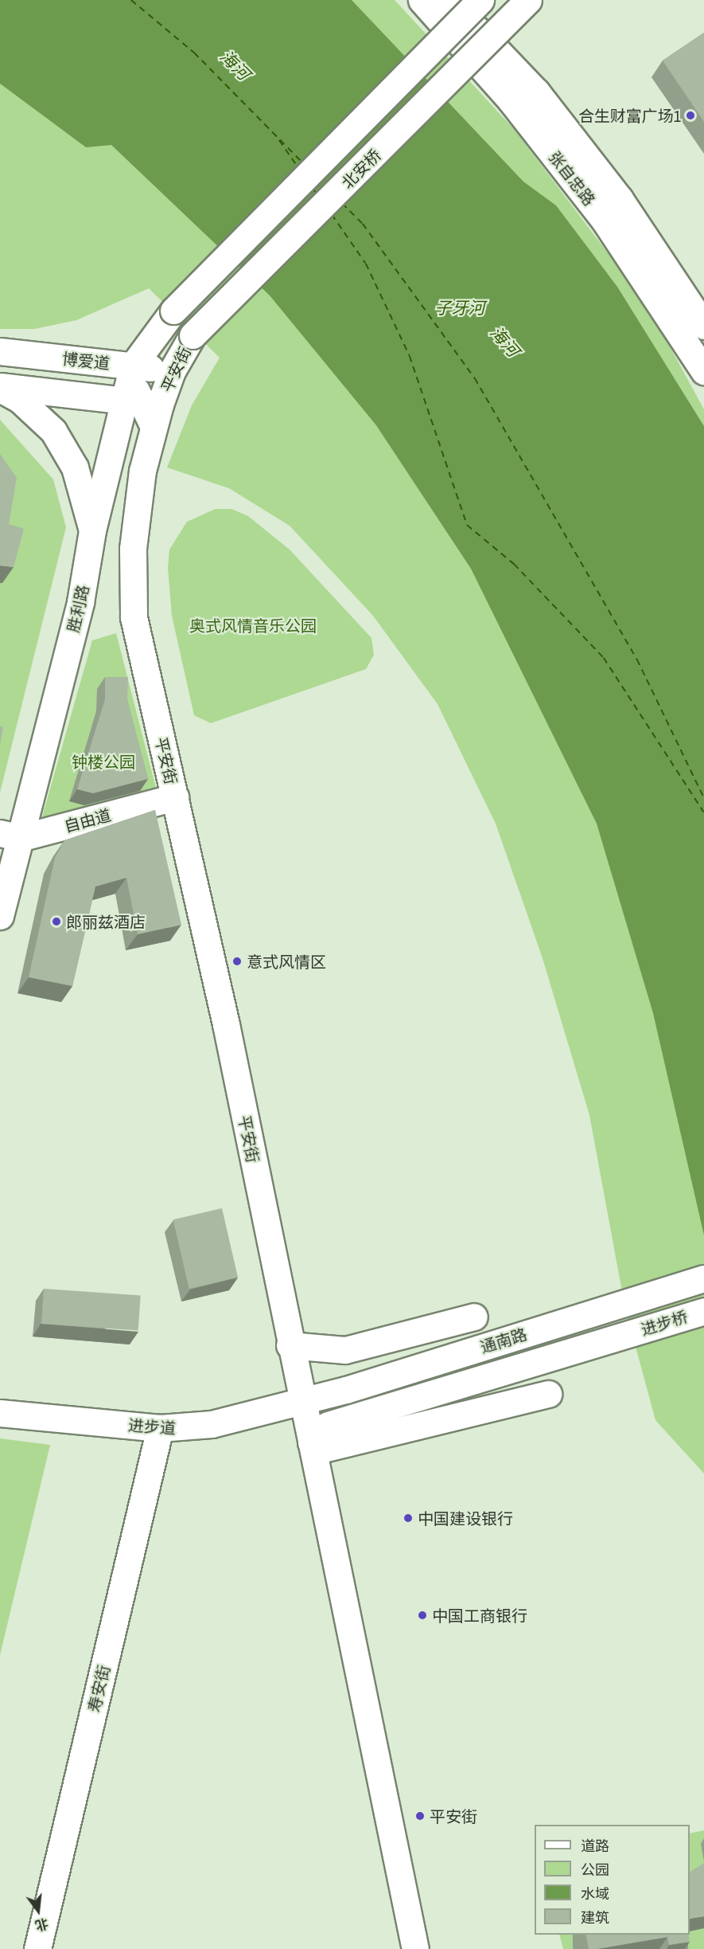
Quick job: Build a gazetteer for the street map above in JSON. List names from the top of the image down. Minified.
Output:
{"streets":{"street":["北安桥","张自忠路","博爱道","平安街","胜利路","自由道","进步桥","通南路","进步道","寿安街"]},"crossings":[["北安桥","平安街"],["北安桥","胜利路"],["平安街","胜利路"],["平安街","自由道"],["平安街","通南路"],["平安街","进步道"],["胜利路","自由道"],["进步桥","通南路"],["通南路","进步道"],["进步道","寿安街"]],"water":["海河","子牙河"],"parks":["奥式风情音乐公园","钟楼公园"],"places":["合生财富广场1","郎丽兹酒店","意式风情区","中国建设银行","中国工商银行","平安街"],"legend":["道路","公园","水域","建筑"],"north":"bottom"}
